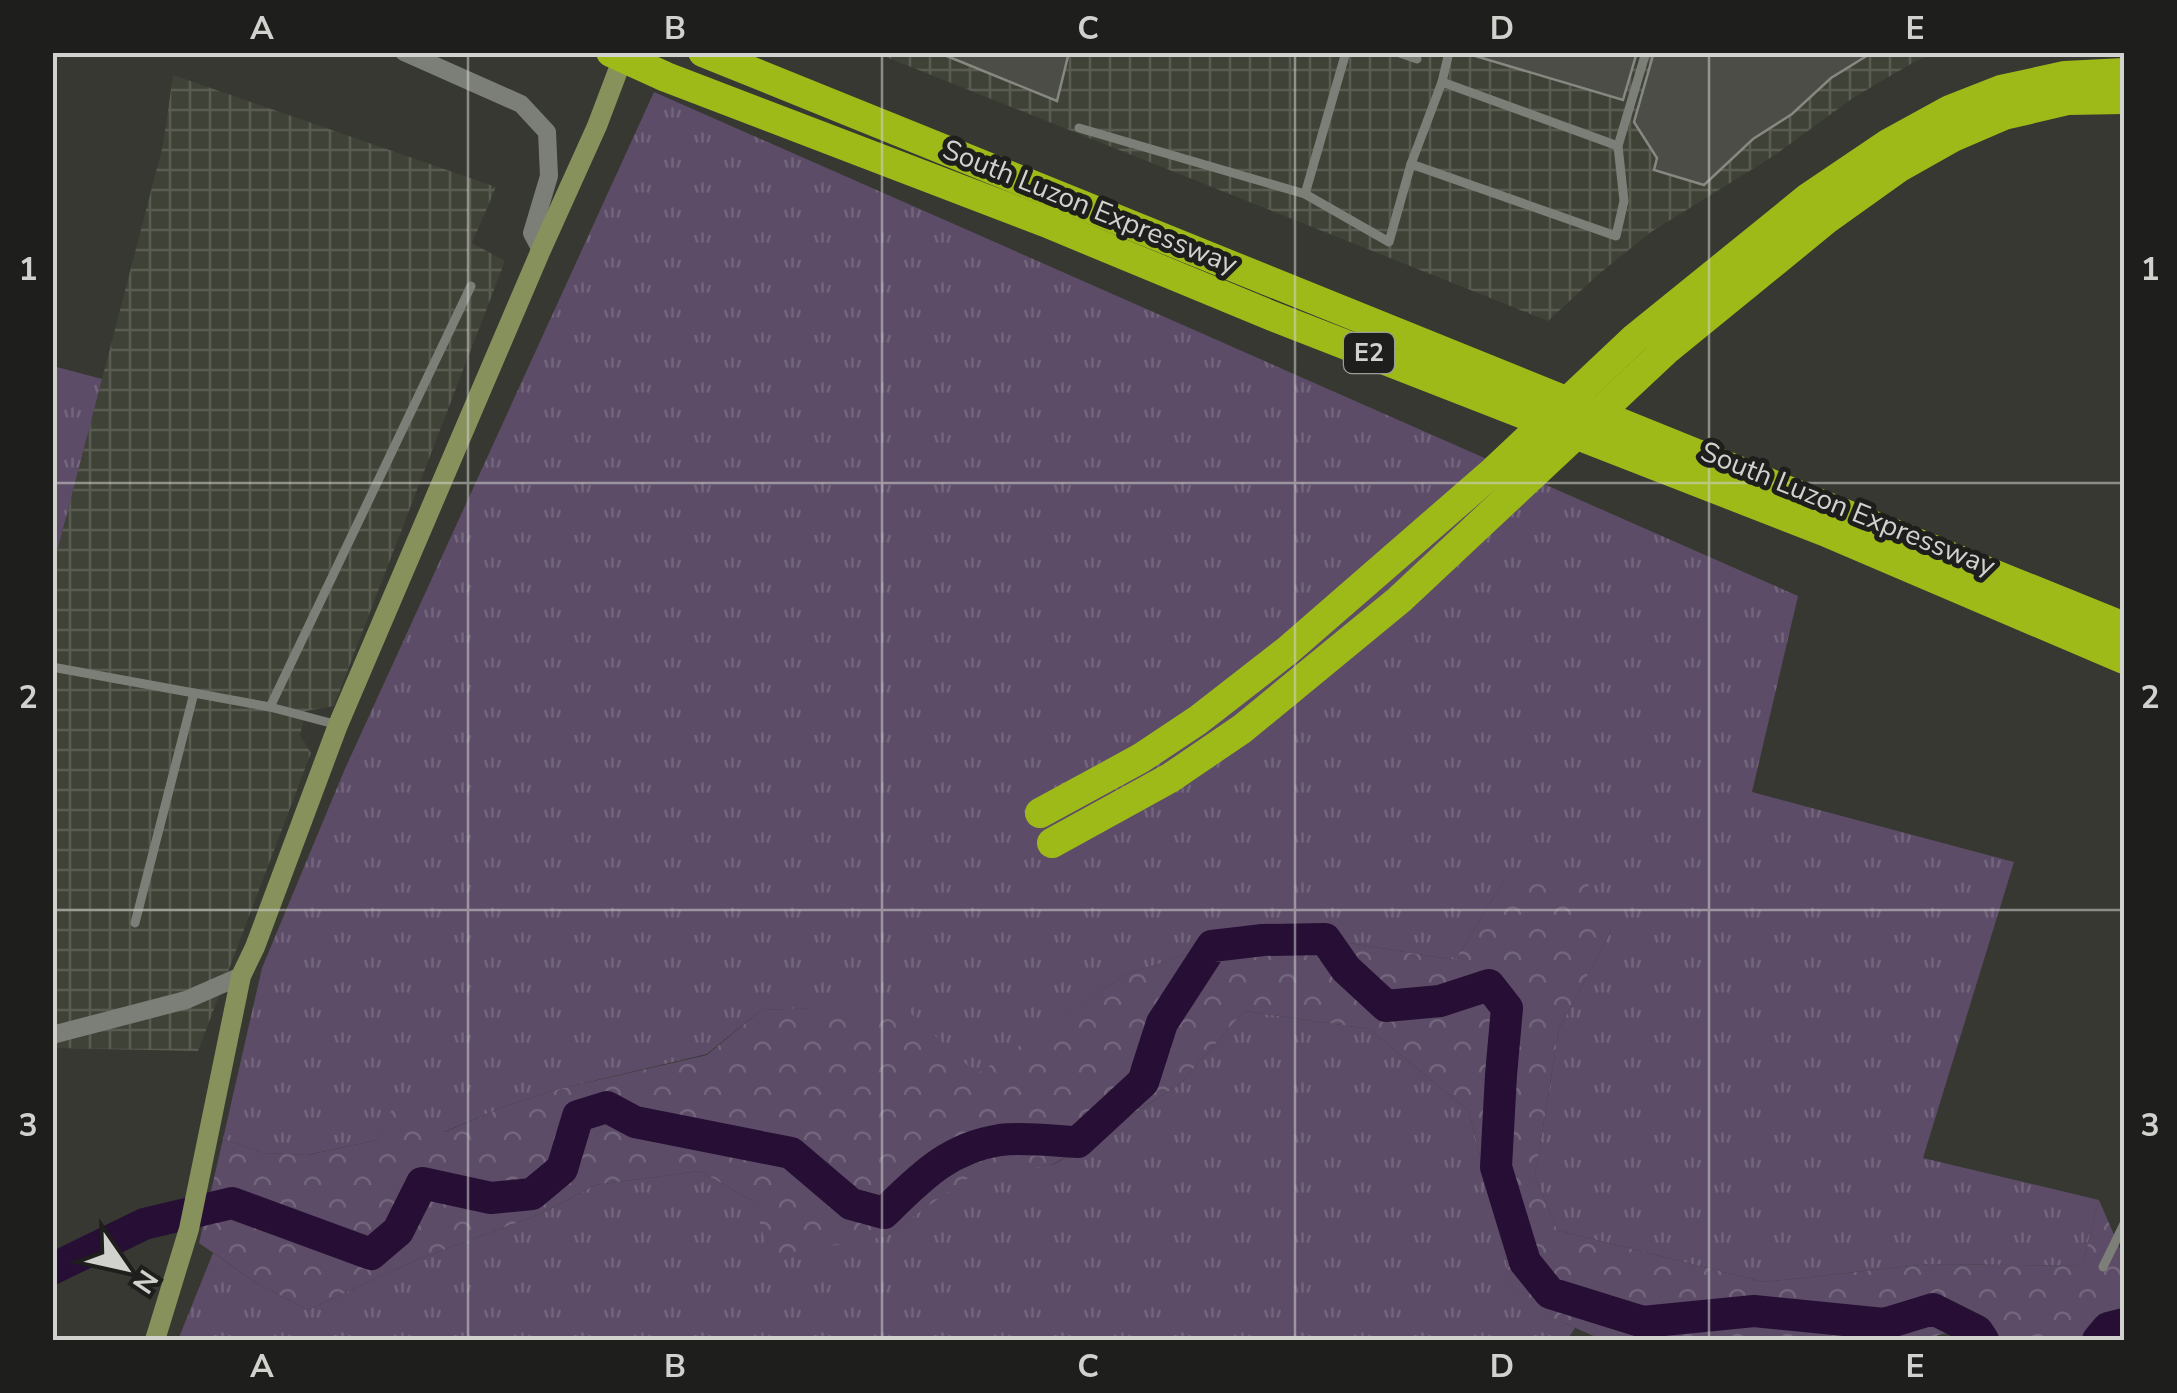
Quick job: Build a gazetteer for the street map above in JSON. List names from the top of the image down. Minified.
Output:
{"streets":{"highway":["South Luzon Expressway","E2"]},"north":"bottom right","grid":{"columns":["A","B","C","D","E"],"rows":["1","2","3"]}}
